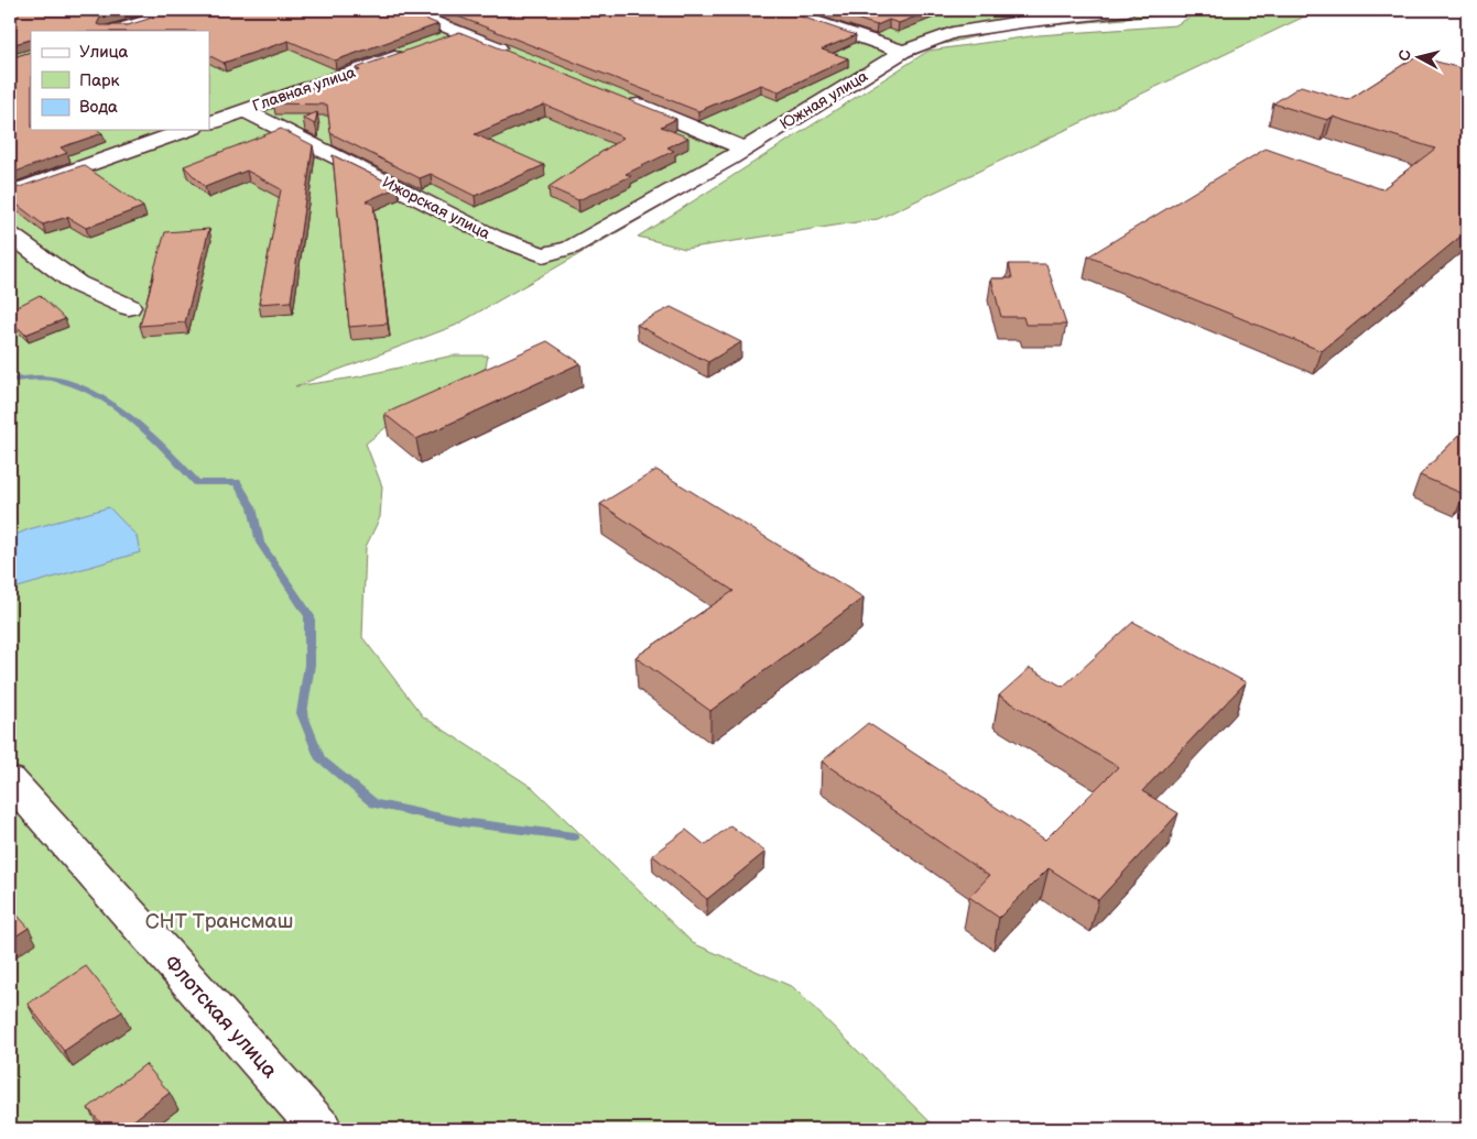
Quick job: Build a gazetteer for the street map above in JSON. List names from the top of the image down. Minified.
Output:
{"streets":{"street":["Главная улица","Южная улица","Ижорская улица","Флотская улица"]},"crossings":[["Главная улица","Ижорская улица"],["Южная улица","Ижорская улица"]],"parks":["СНТ Трансмаш"],"legend":["Улица","Парк","Вода"],"north":"left"}
